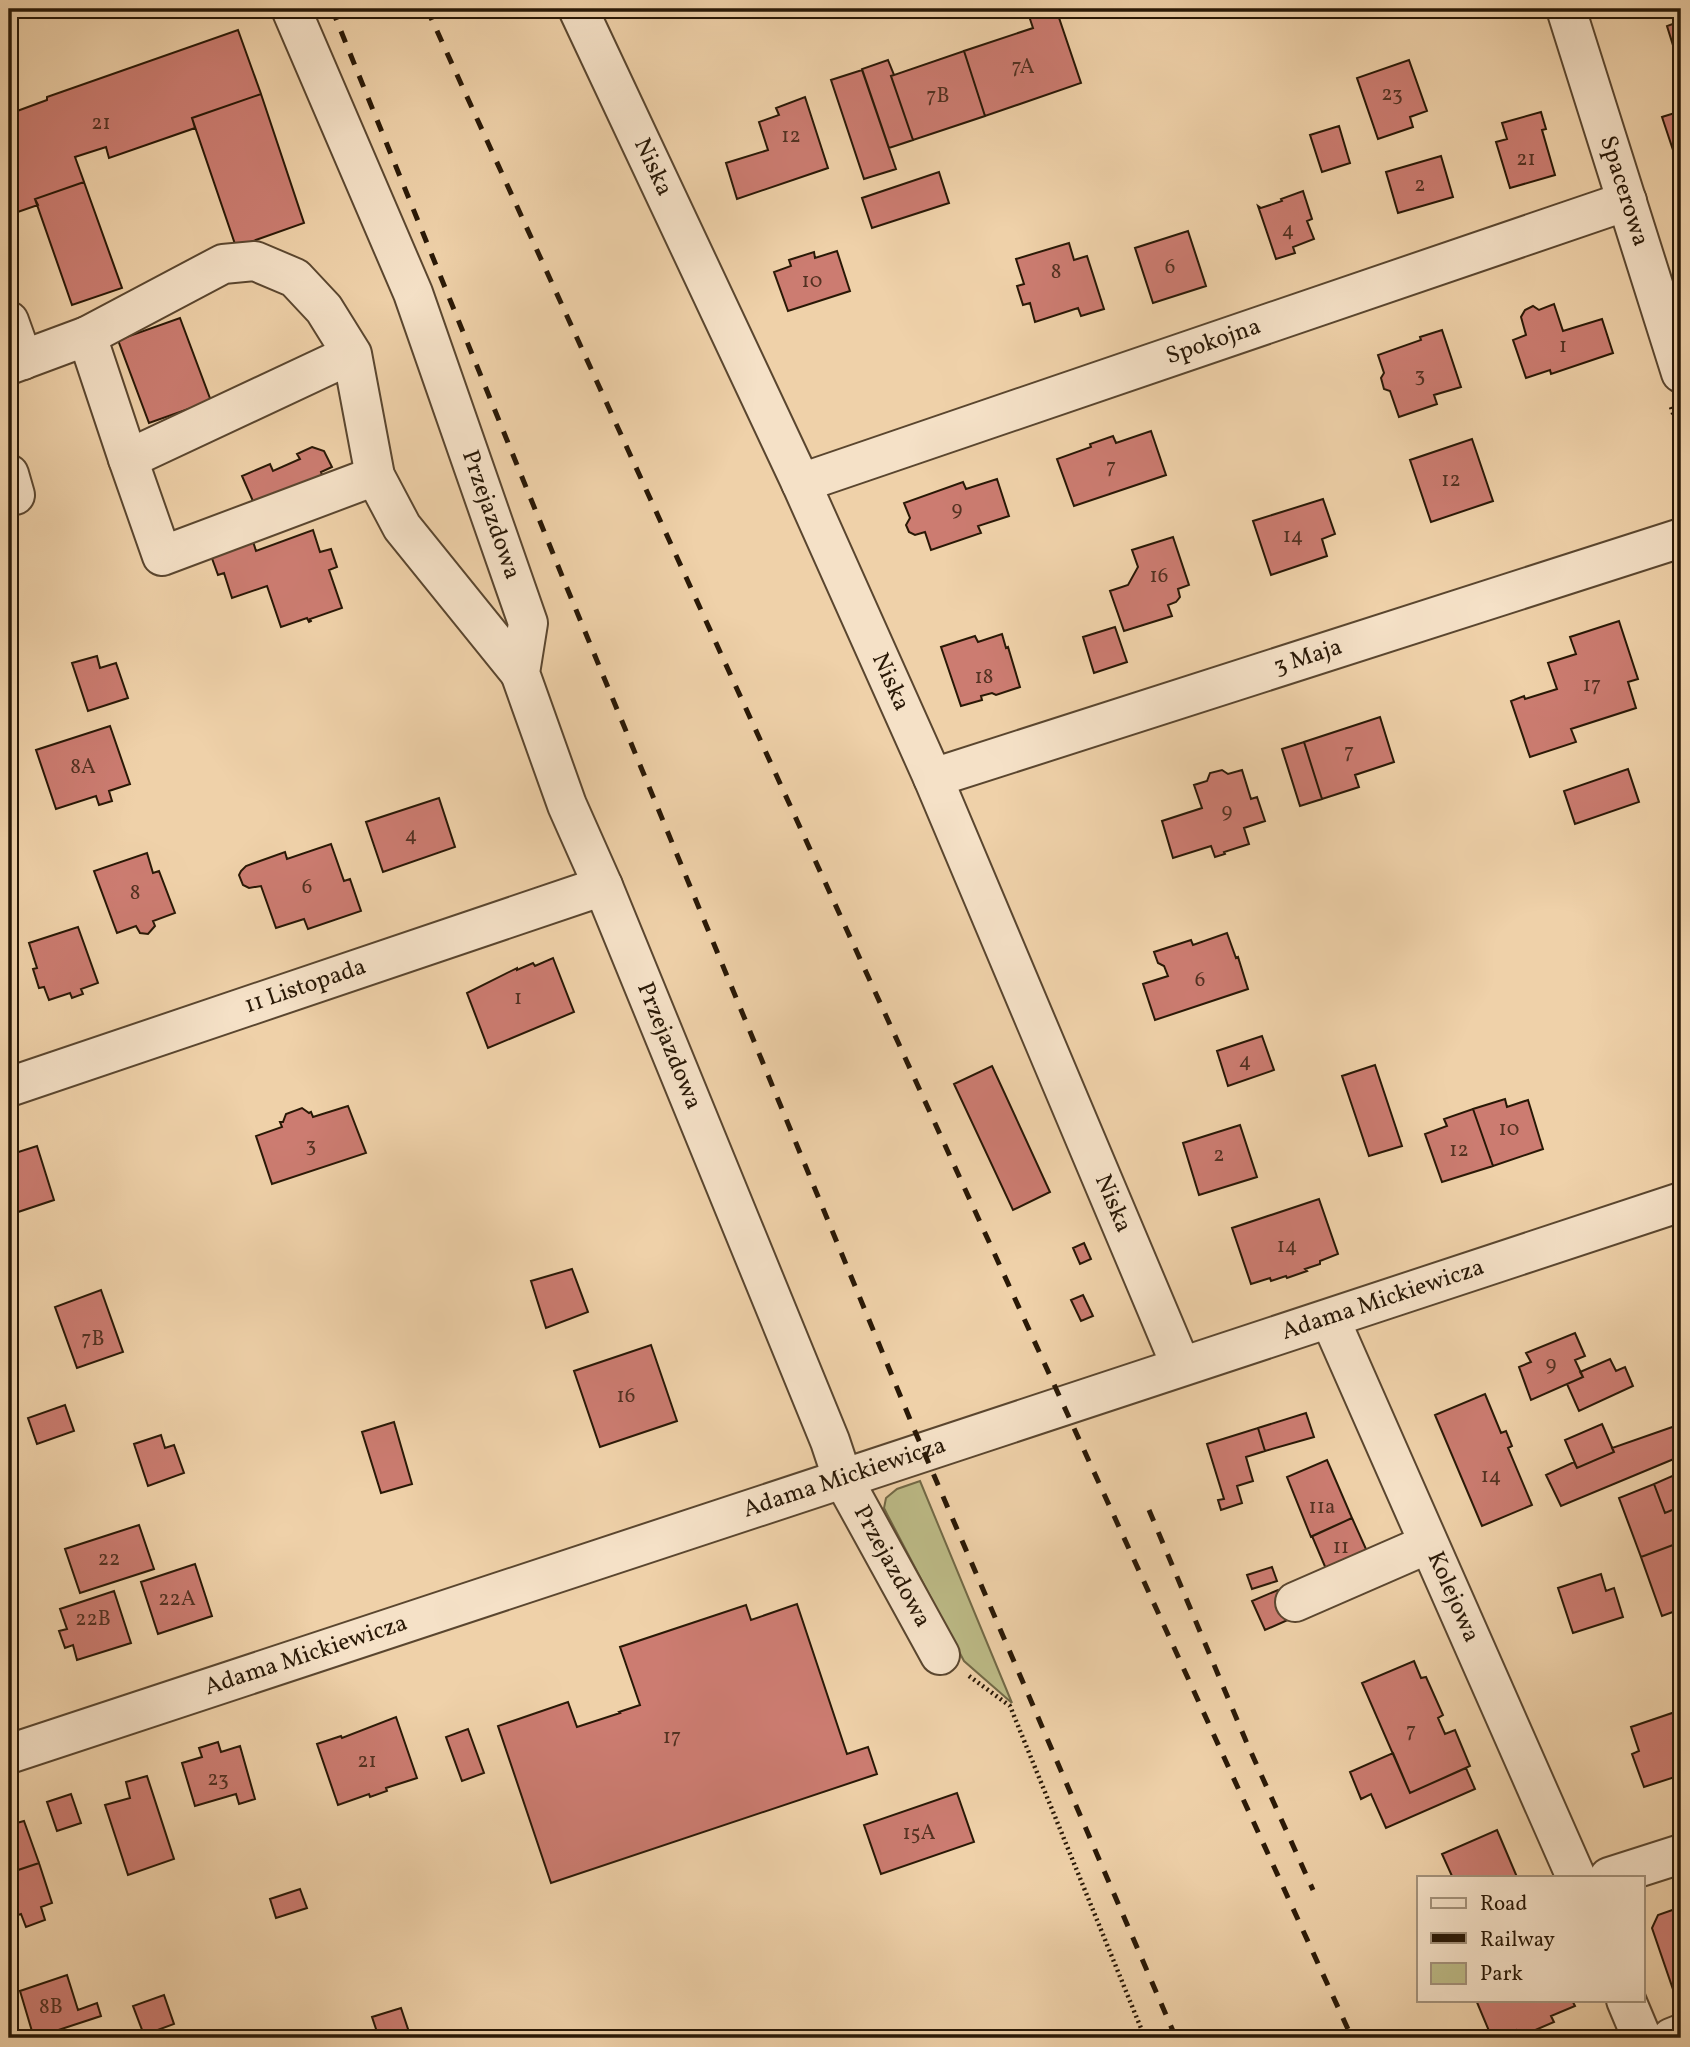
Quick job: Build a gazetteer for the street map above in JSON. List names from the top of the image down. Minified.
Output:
{"streets":{"street":["Niska","Spacerowa","Spokojna","Przejazdowa","3 Maja","11 Listopada","Adama Mickiewicza","Kolejowa"]},"crossings":[["Niska","Spokojna"],["Niska","3 Maja"],["Niska","Adama Mickiewicza"],["Spacerowa","Spokojna"],["Przejazdowa","11 Listopada"],["Przejazdowa","Adama Mickiewicza"],["Adama Mickiewicza","Kolejowa"]],"house_numbers":["7A","23","7B","21","12","21","2","4","6","8","10","1","3","7","12","9","14","16","18","17","7","8A","9","4","6","8","6","1","4","10","3","12","2","14","7B","9","16","14","11a","11","22","22A","22B","7","17","21","23","15A","8B"],"legend":["Road","Railway","Park"]}
